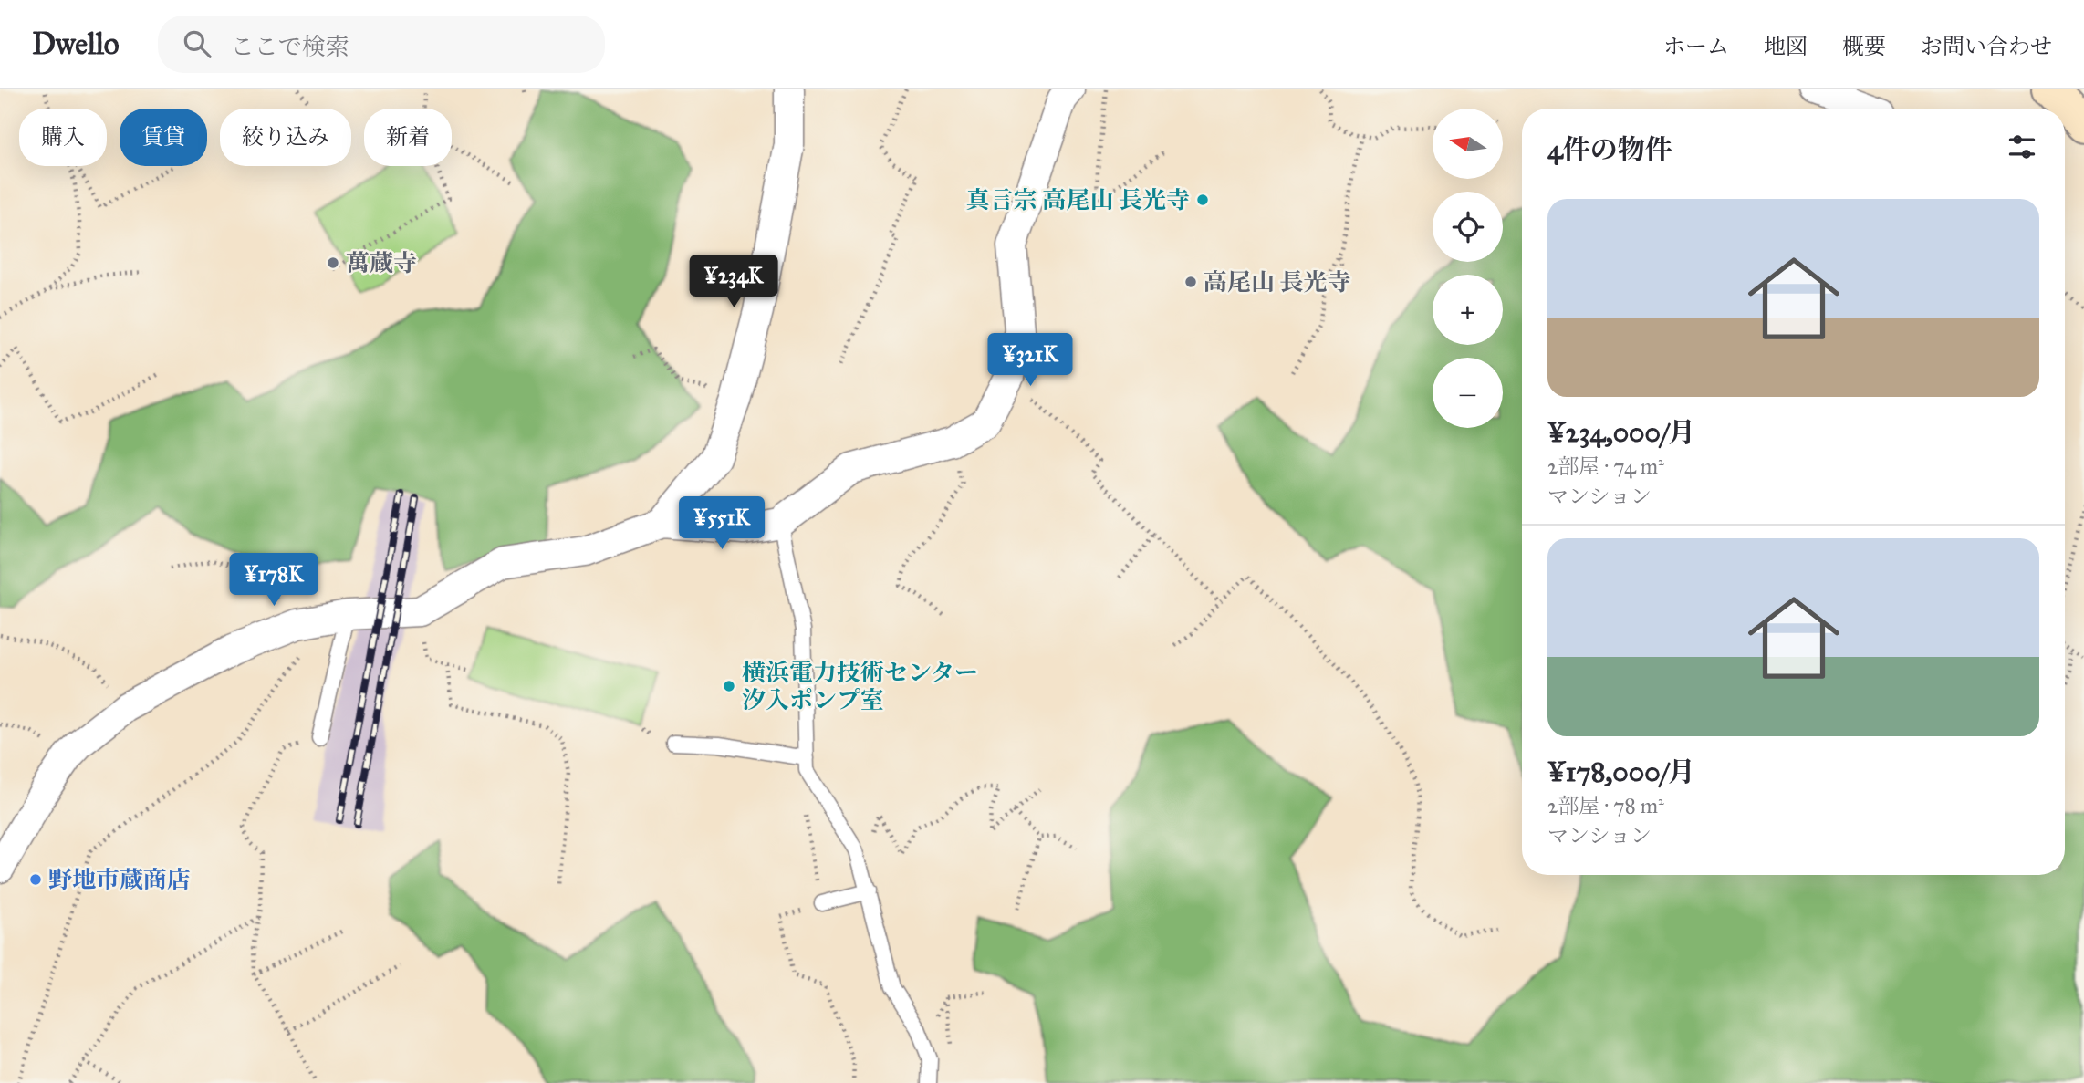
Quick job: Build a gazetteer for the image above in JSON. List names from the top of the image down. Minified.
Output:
{"places":["真言宗 高尾山 長光寺","萬蔵寺","高尾山 長光寺","横浜電力技術センター 汐入ポンプ室","野地市蔵商店"],"north":"left","page":{"header":"Dwello","search":"ここで検索","nav":["ホーム","地図","概要","お問い合わせ"],"map_buttons":["+","−"],"chip":["購入","賃貸","絞り込み","新着"],"heading":"4件の物件","list":[{"name":"¥234,000/月","note":"2部屋 · 74 m² · マンション"},{"name":"¥178,000/月","note":"2部屋 · 78 m² · マンション"}],"price":["¥234K","¥321K","¥551K","¥178K"]}}
